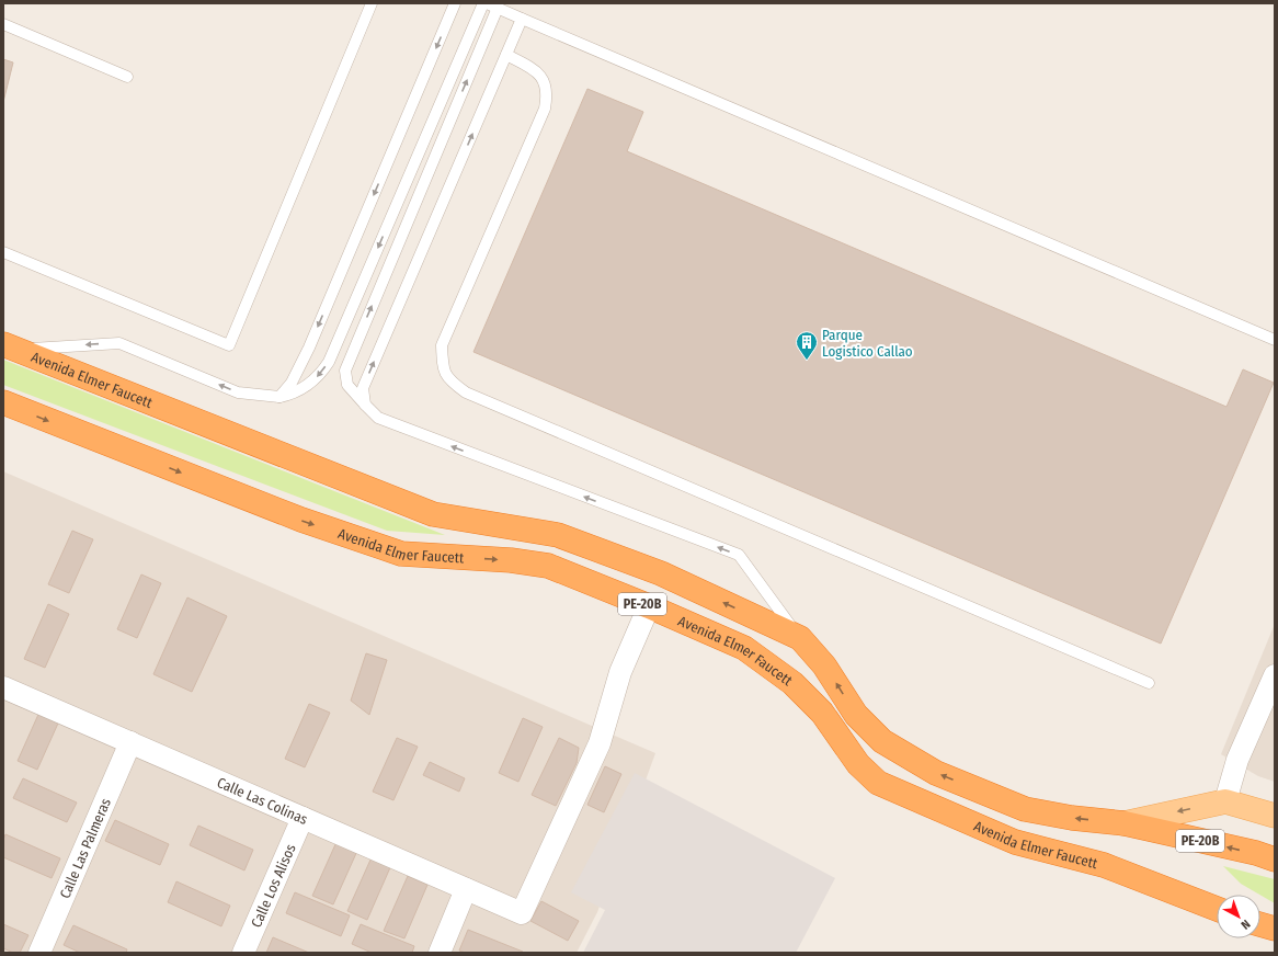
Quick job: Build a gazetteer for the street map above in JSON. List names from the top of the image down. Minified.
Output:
{"streets":{"highway":["Avenida Elmer Faucett","PE-20B"],"street":["Calle Las Colinas","Calle Las Palmeras","Calle Los Alisos"]},"crossings":[["Avenida Elmer Faucett","Calle Las Colinas"],["Calle Las Colinas","Calle Las Palmeras"],["Calle Las Colinas","Calle Los Alisos"]],"places":{"building":["Parque Logistico Callao"]},"north":"bottom right"}
